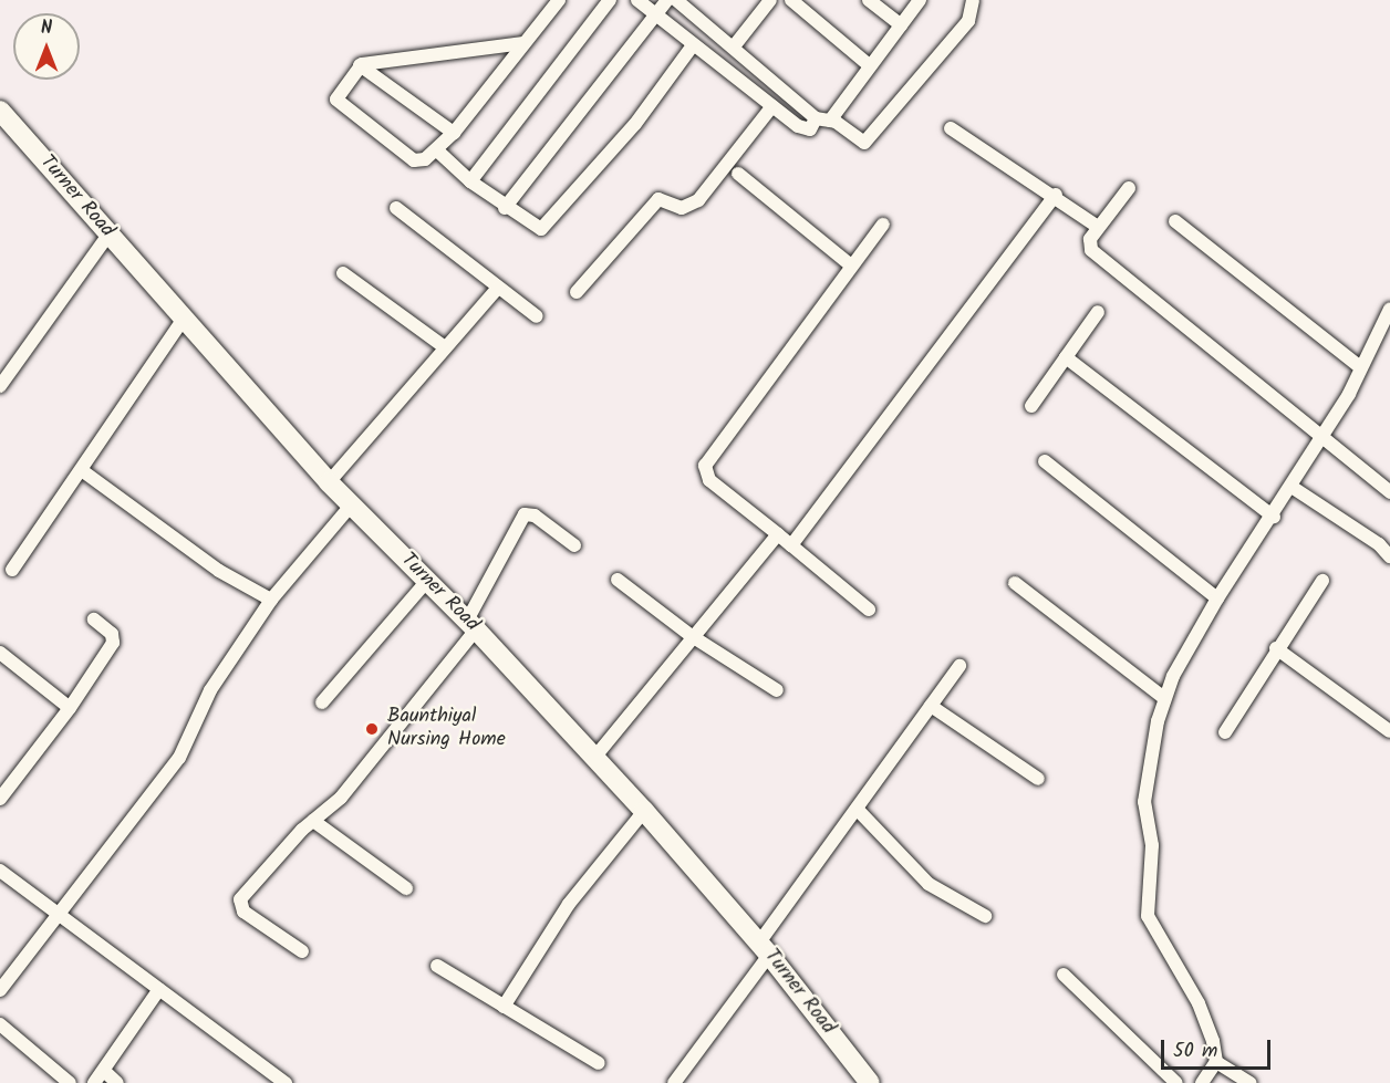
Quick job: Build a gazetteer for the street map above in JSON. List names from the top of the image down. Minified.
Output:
{"streets":{"main road":["Turner Road"]},"places":["Baunthiyal Nursing Home"],"scale_bar":"50 m","north":"top"}
